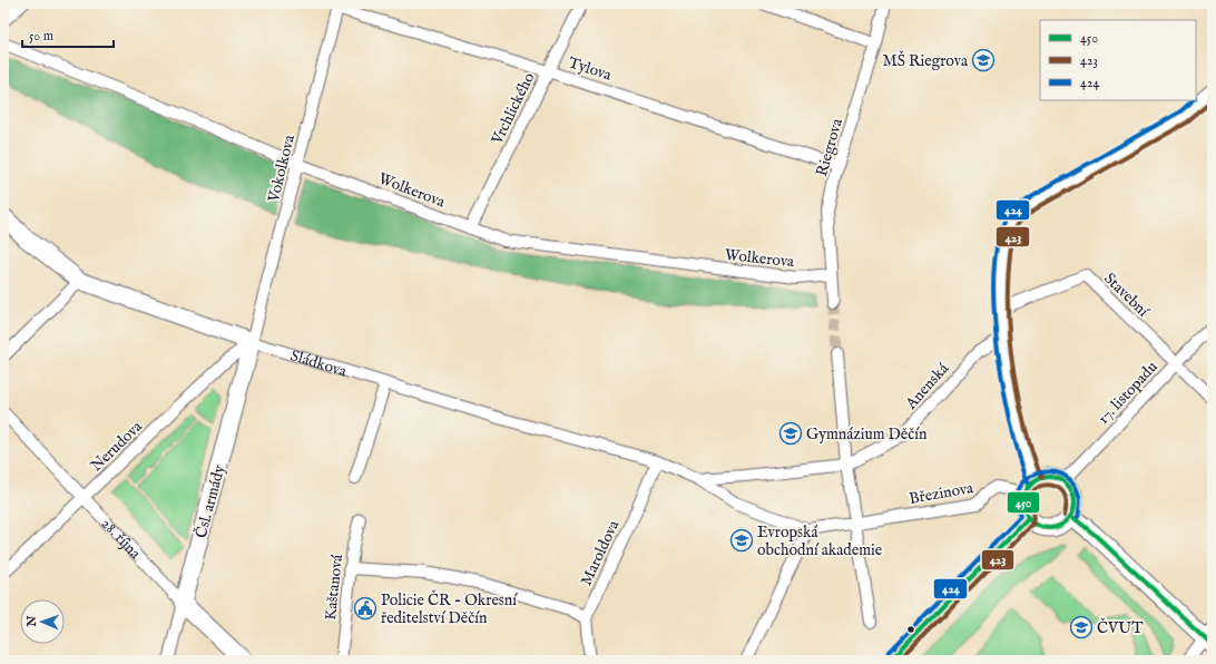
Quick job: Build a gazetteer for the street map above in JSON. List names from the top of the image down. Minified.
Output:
{"streets":{"main road":["Sládkova","Čsl. armády","28. října"],"street":["Tylova","Vrchlického","Riegrova","Vokolkova","Wolkerova","Stavební","Anenská","17. listopadu","Nerudova","Březinova","Maroldova","Kaštanová"]},"crossings":[["Tylova","Vrchlického"],["Tylova","Riegrova"],["Tylova","Vokolkova"],["Vrchlického","Wolkerova"],["Riegrova","Wolkerova"],["Vokolkova","Wolkerova"],["Vokolkova","Sládkova"],["Vokolkova","Nerudova"],["Vokolkova","Čsl. armády"],["Stavební","17. listopadu"],["Sládkova","Nerudova"],["Sládkova","Čsl. armády"],["Sládkova","Maroldova"],["17. listopadu","Březinova"],["Nerudova","Čsl. armády"],["Nerudova","28. října"],["Čsl. armády","28. října"]],"places":{"school or university":["MŠ Riegrova","Gymnázium Děčín","Evropská obchodní akademie","ČVUT"],"public building":["Policie ČR - Okresní ředitelství Děčín"]},"lines":["transit line 424","transit line 423","transit line 450"],"legend":["450","423","424"],"scale_bar":"50 m","north":"left"}
